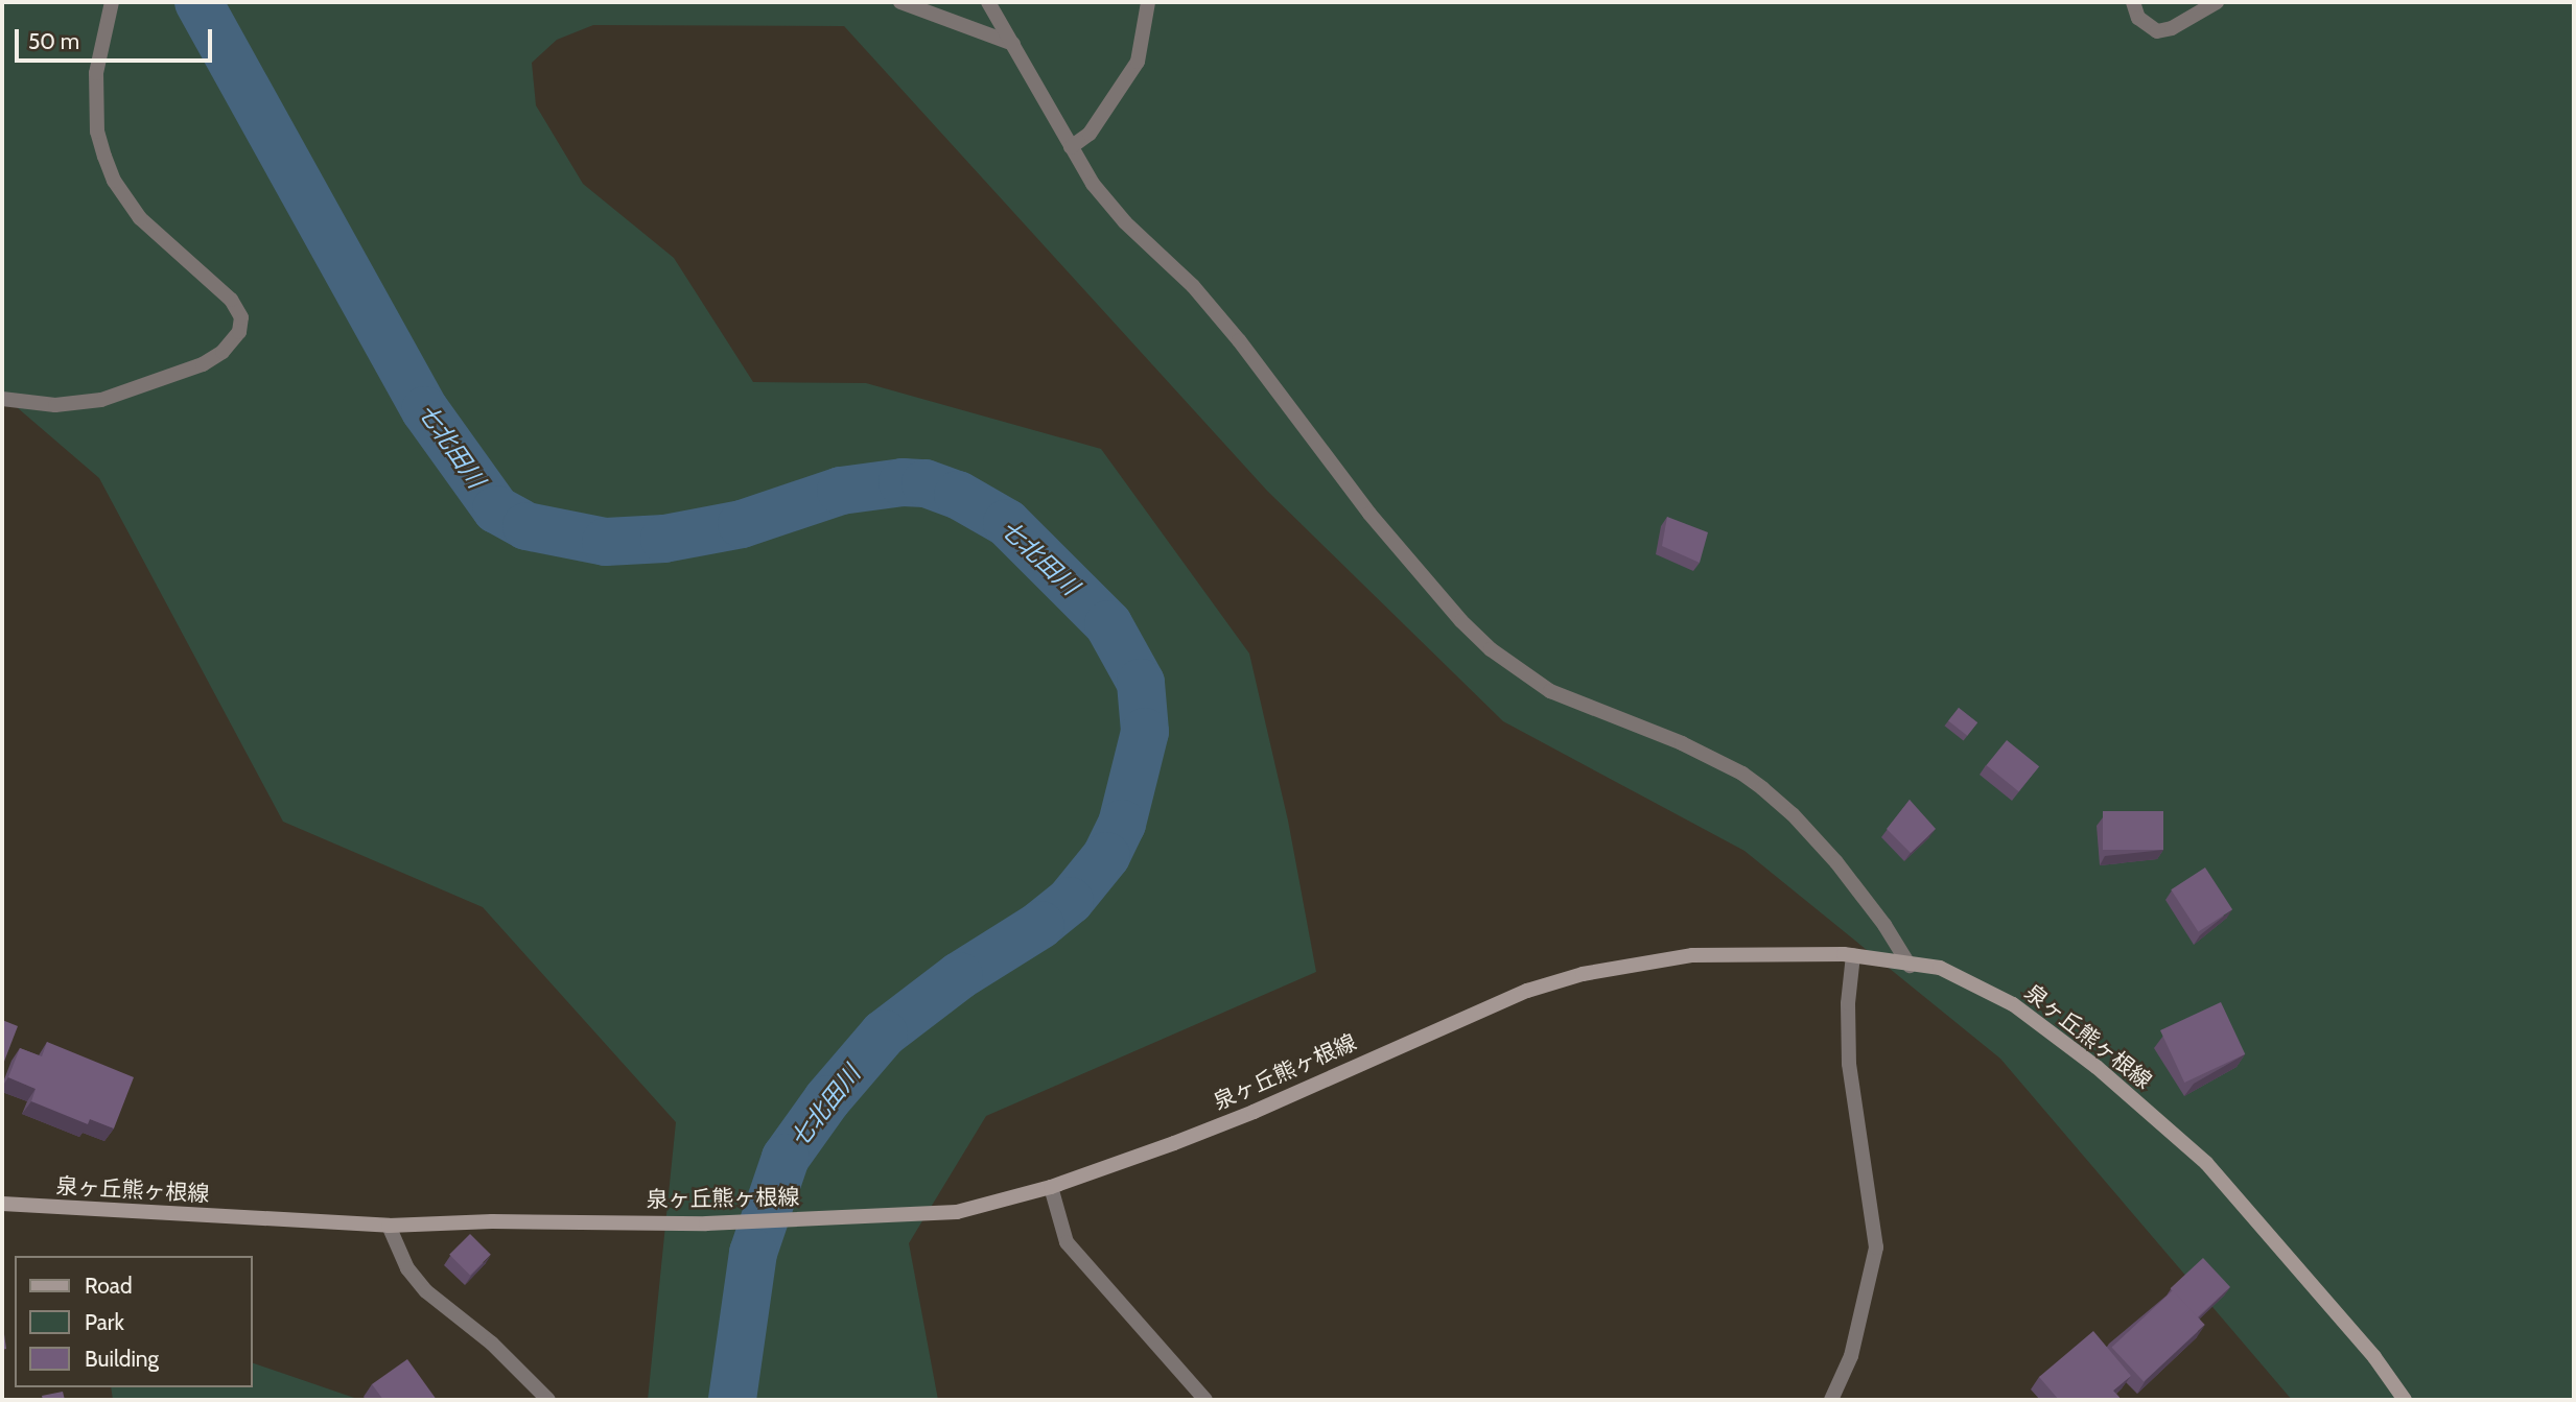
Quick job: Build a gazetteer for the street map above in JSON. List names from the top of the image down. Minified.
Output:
{"streets":{"main road":["泉ヶ丘熊ヶ根線"]},"water":["七北田川"],"legend":["Road","Park","Building"],"scale_bar":"50 m"}
